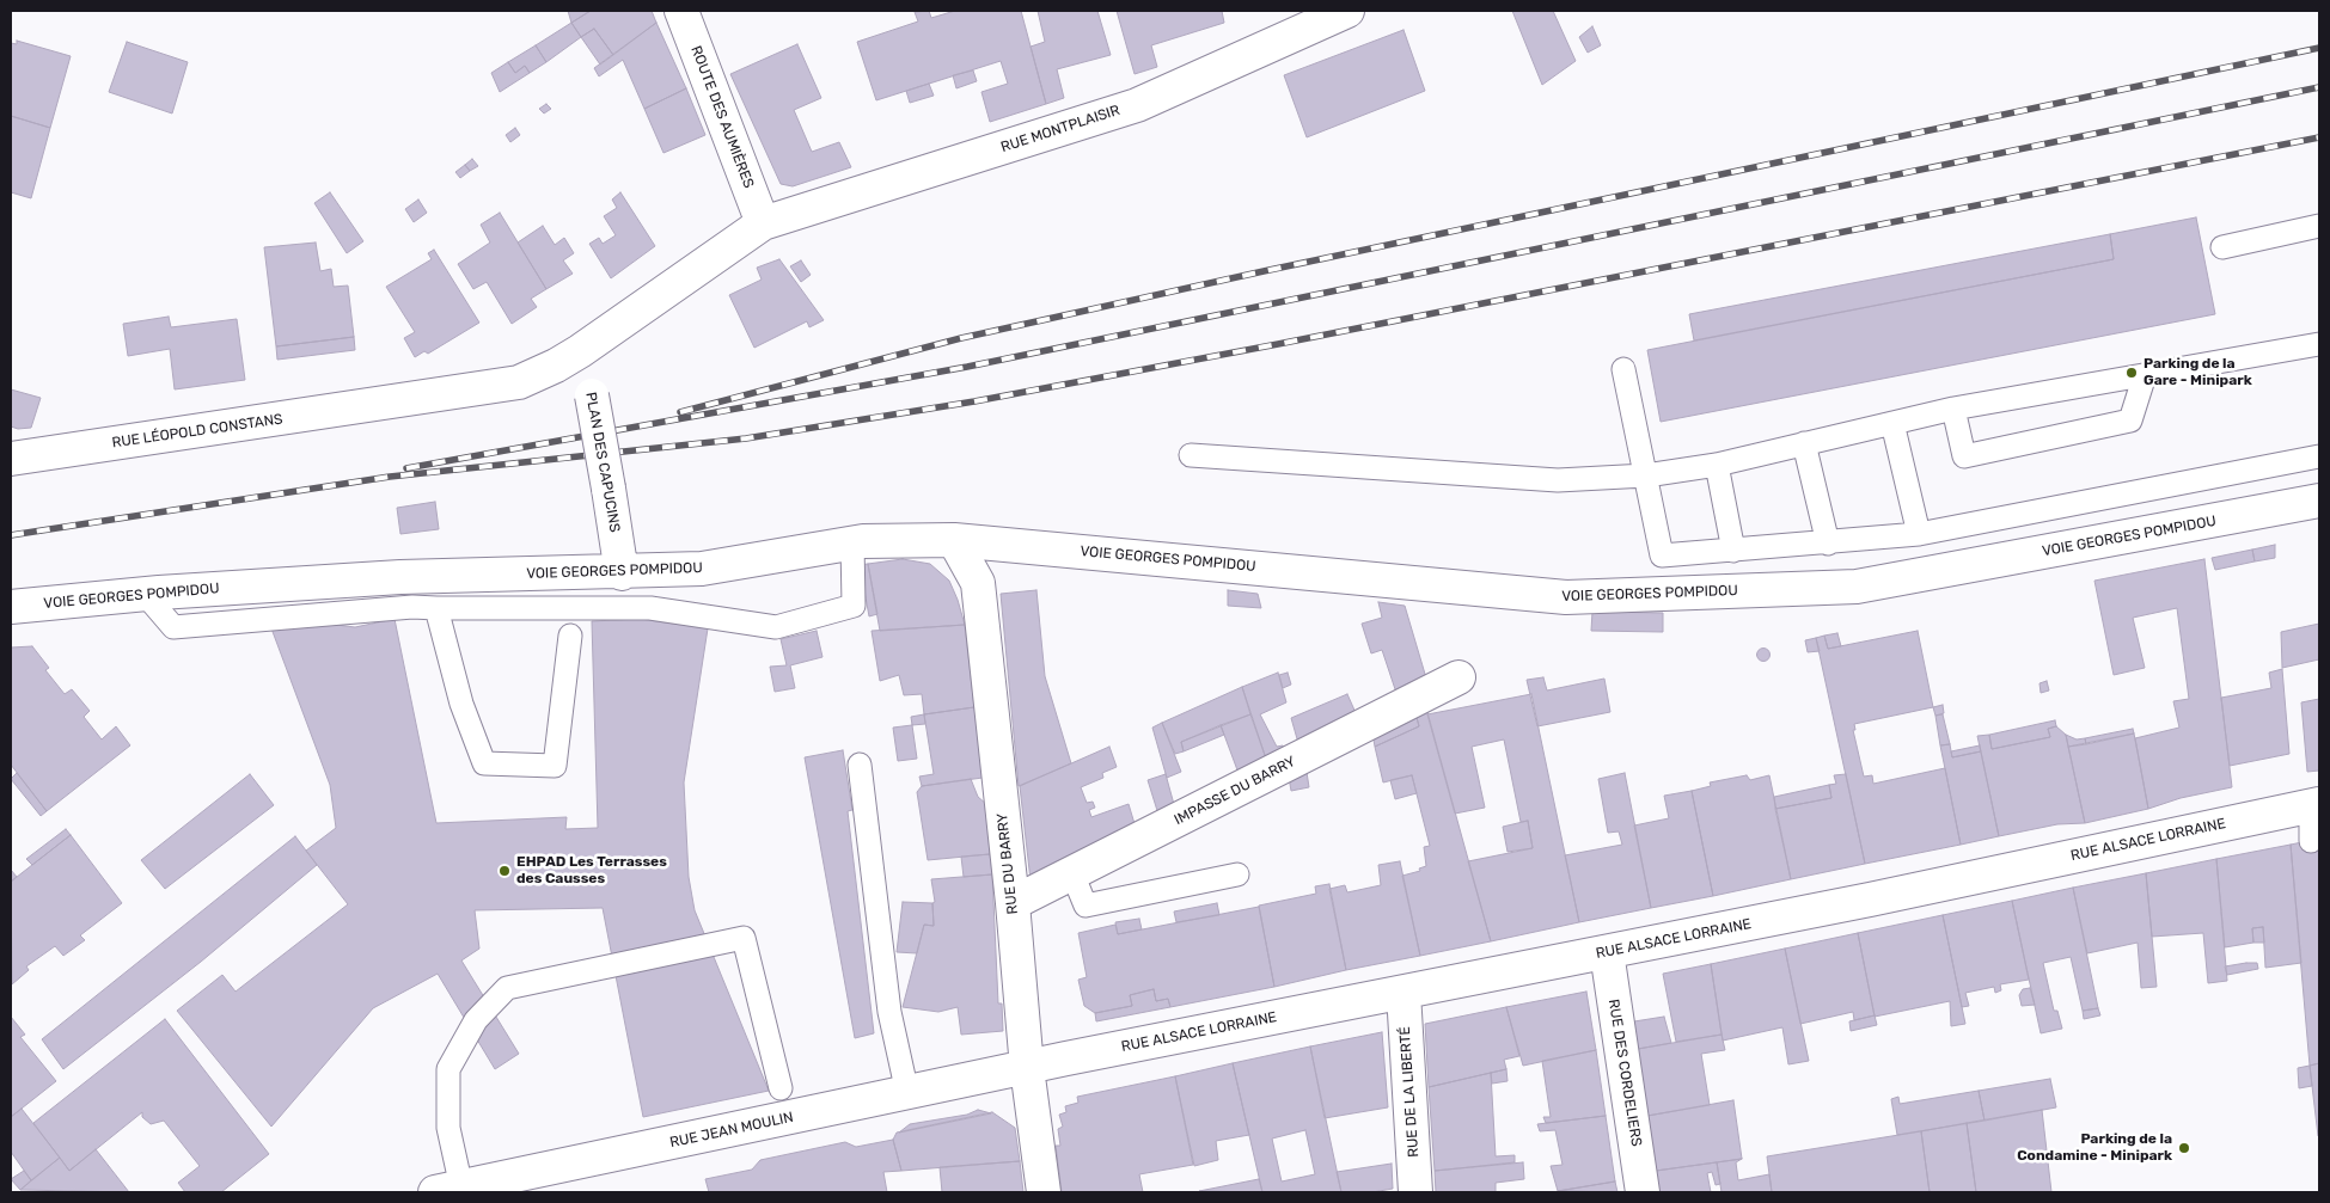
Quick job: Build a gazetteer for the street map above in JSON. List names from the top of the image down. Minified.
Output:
{"streets":{"street":["ROUTE DES AUMIÈRES","RUE MONTPLAISIR","RUE LÉOPOLD CONSTANS","PLAN DES CAPUCINS","VOIE GEORGES POMPIDOU","IMPASSE DU BARRY","RUE ALSACE LORRAINE","RUE DU BARRY","RUE DES CORDELIERS","RUE DE LA LIBERTÉ","RUE JEAN MOULIN"]},"crossings":[["ROUTE DES AUMIÈRES","RUE MONTPLAISIR"],["RUE LÉOPOLD CONSTANS","PLAN DES CAPUCINS"],["PLAN DES CAPUCINS","VOIE GEORGES POMPIDOU"],["VOIE GEORGES POMPIDOU","RUE DU BARRY"],["IMPASSE DU BARRY","RUE DU BARRY"],["RUE ALSACE LORRAINE","RUE DU BARRY"],["RUE ALSACE LORRAINE","RUE DES CORDELIERS"],["RUE ALSACE LORRAINE","RUE DE LA LIBERTÉ"],["RUE ALSACE LORRAINE","RUE JEAN MOULIN"],["RUE DU BARRY","RUE JEAN MOULIN"]],"places":["Parking de la Gare - Minipark","EHPAD Les Terrasses des Causses","Parking de la Condamine - Minipark"]}
